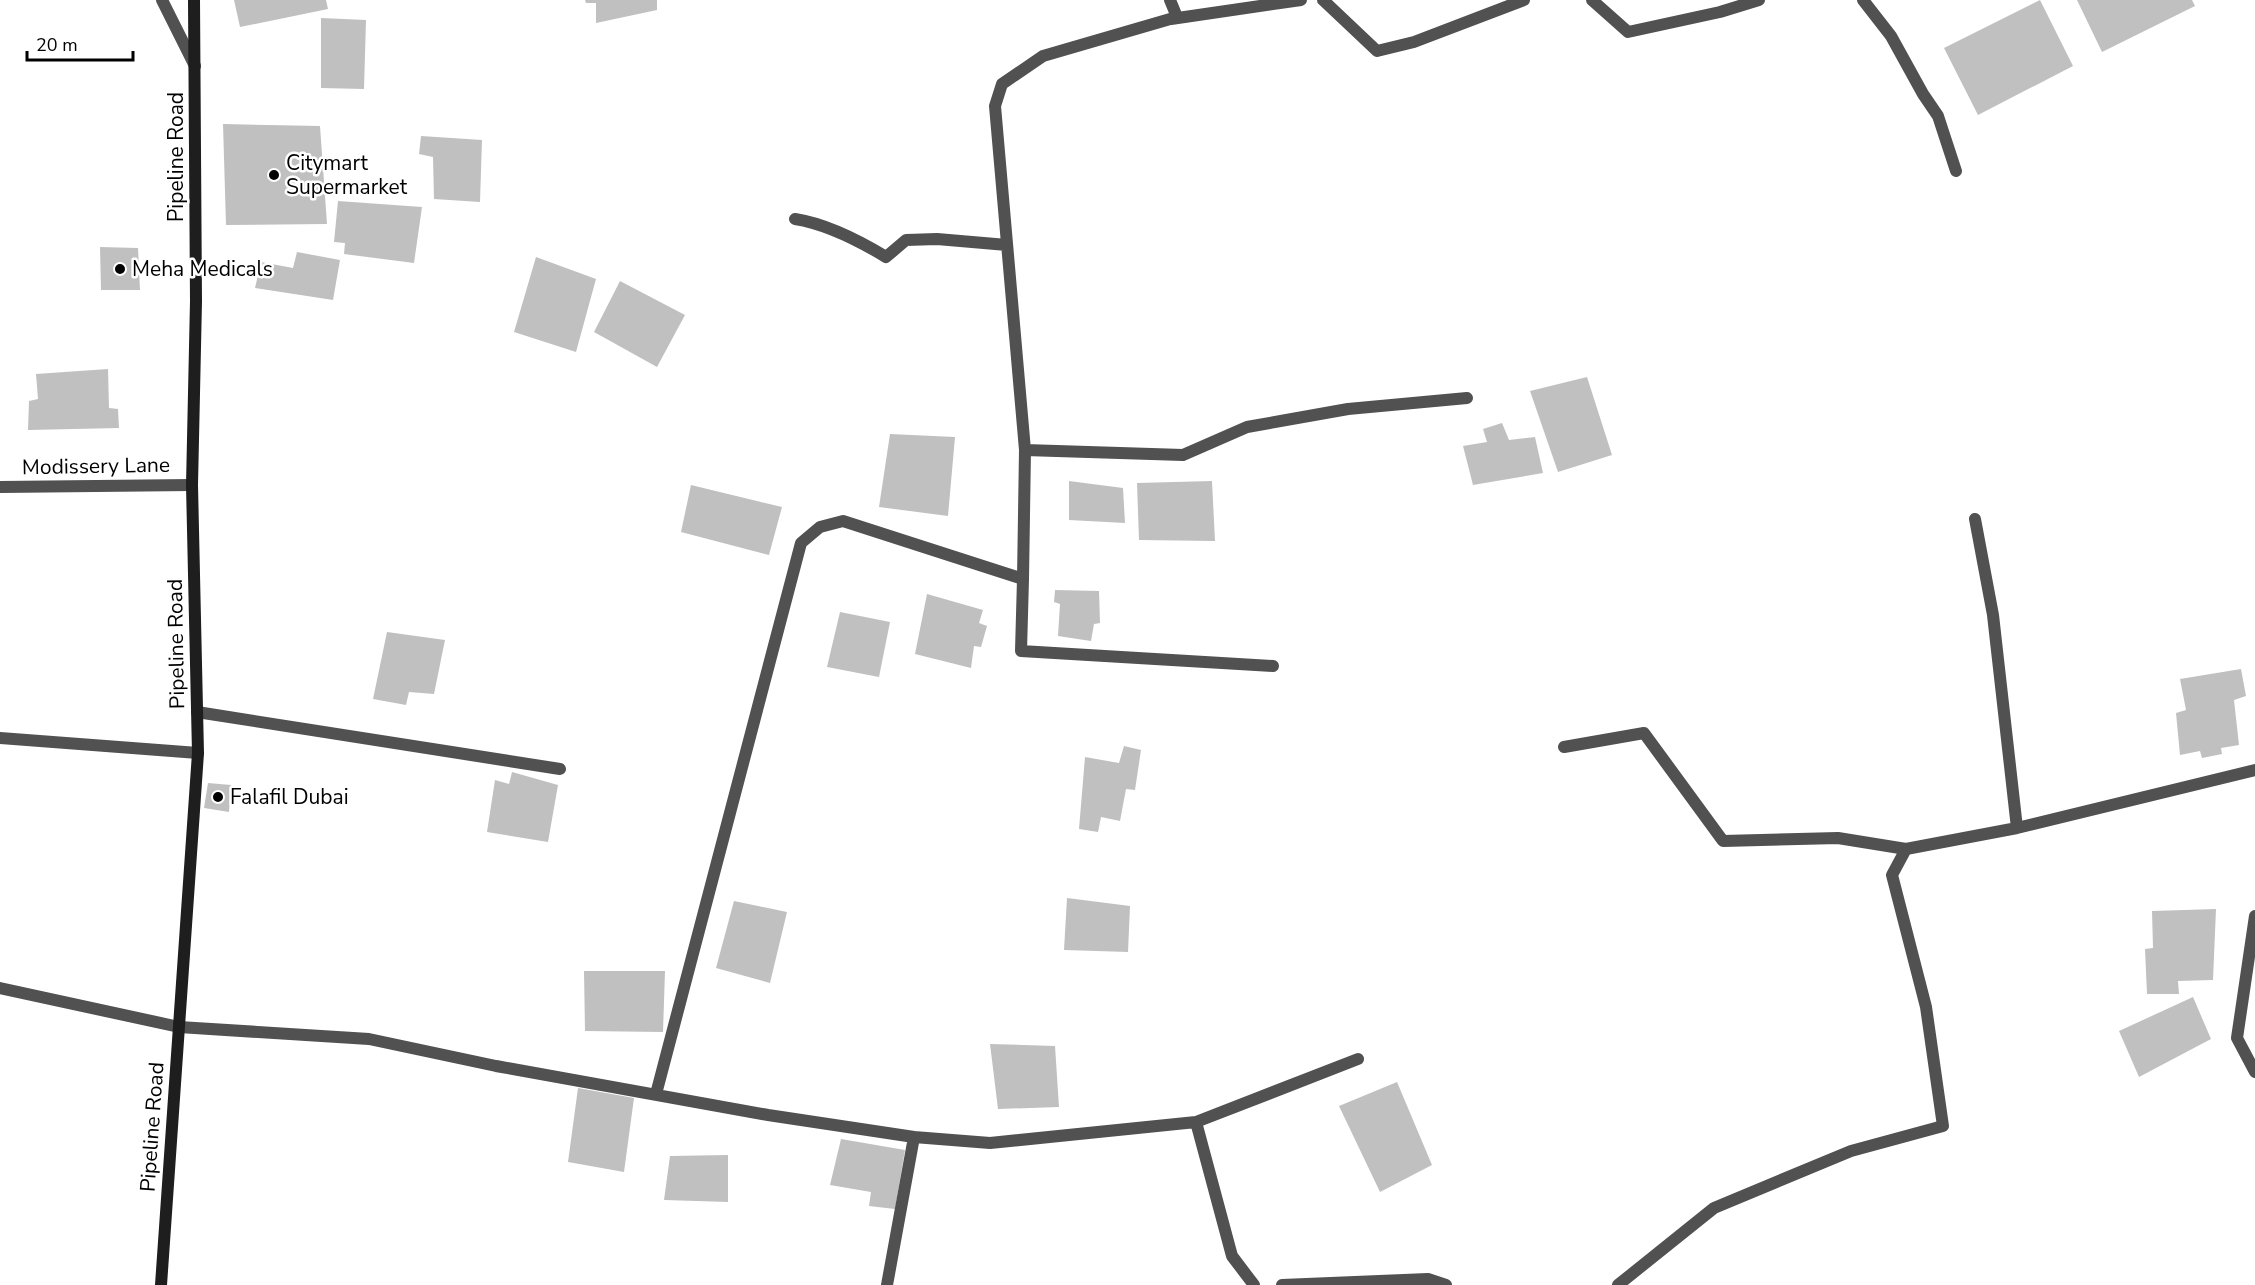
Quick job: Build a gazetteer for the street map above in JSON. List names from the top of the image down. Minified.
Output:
{"streets":{"street":["Pipeline Road","Modissery Lane"]},"crossings":[["Pipeline Road","Modissery Lane"]],"places":["Citymart Supermarket","Meha Medicals","Falafil Dubai"],"scale_bar":"20 m"}
